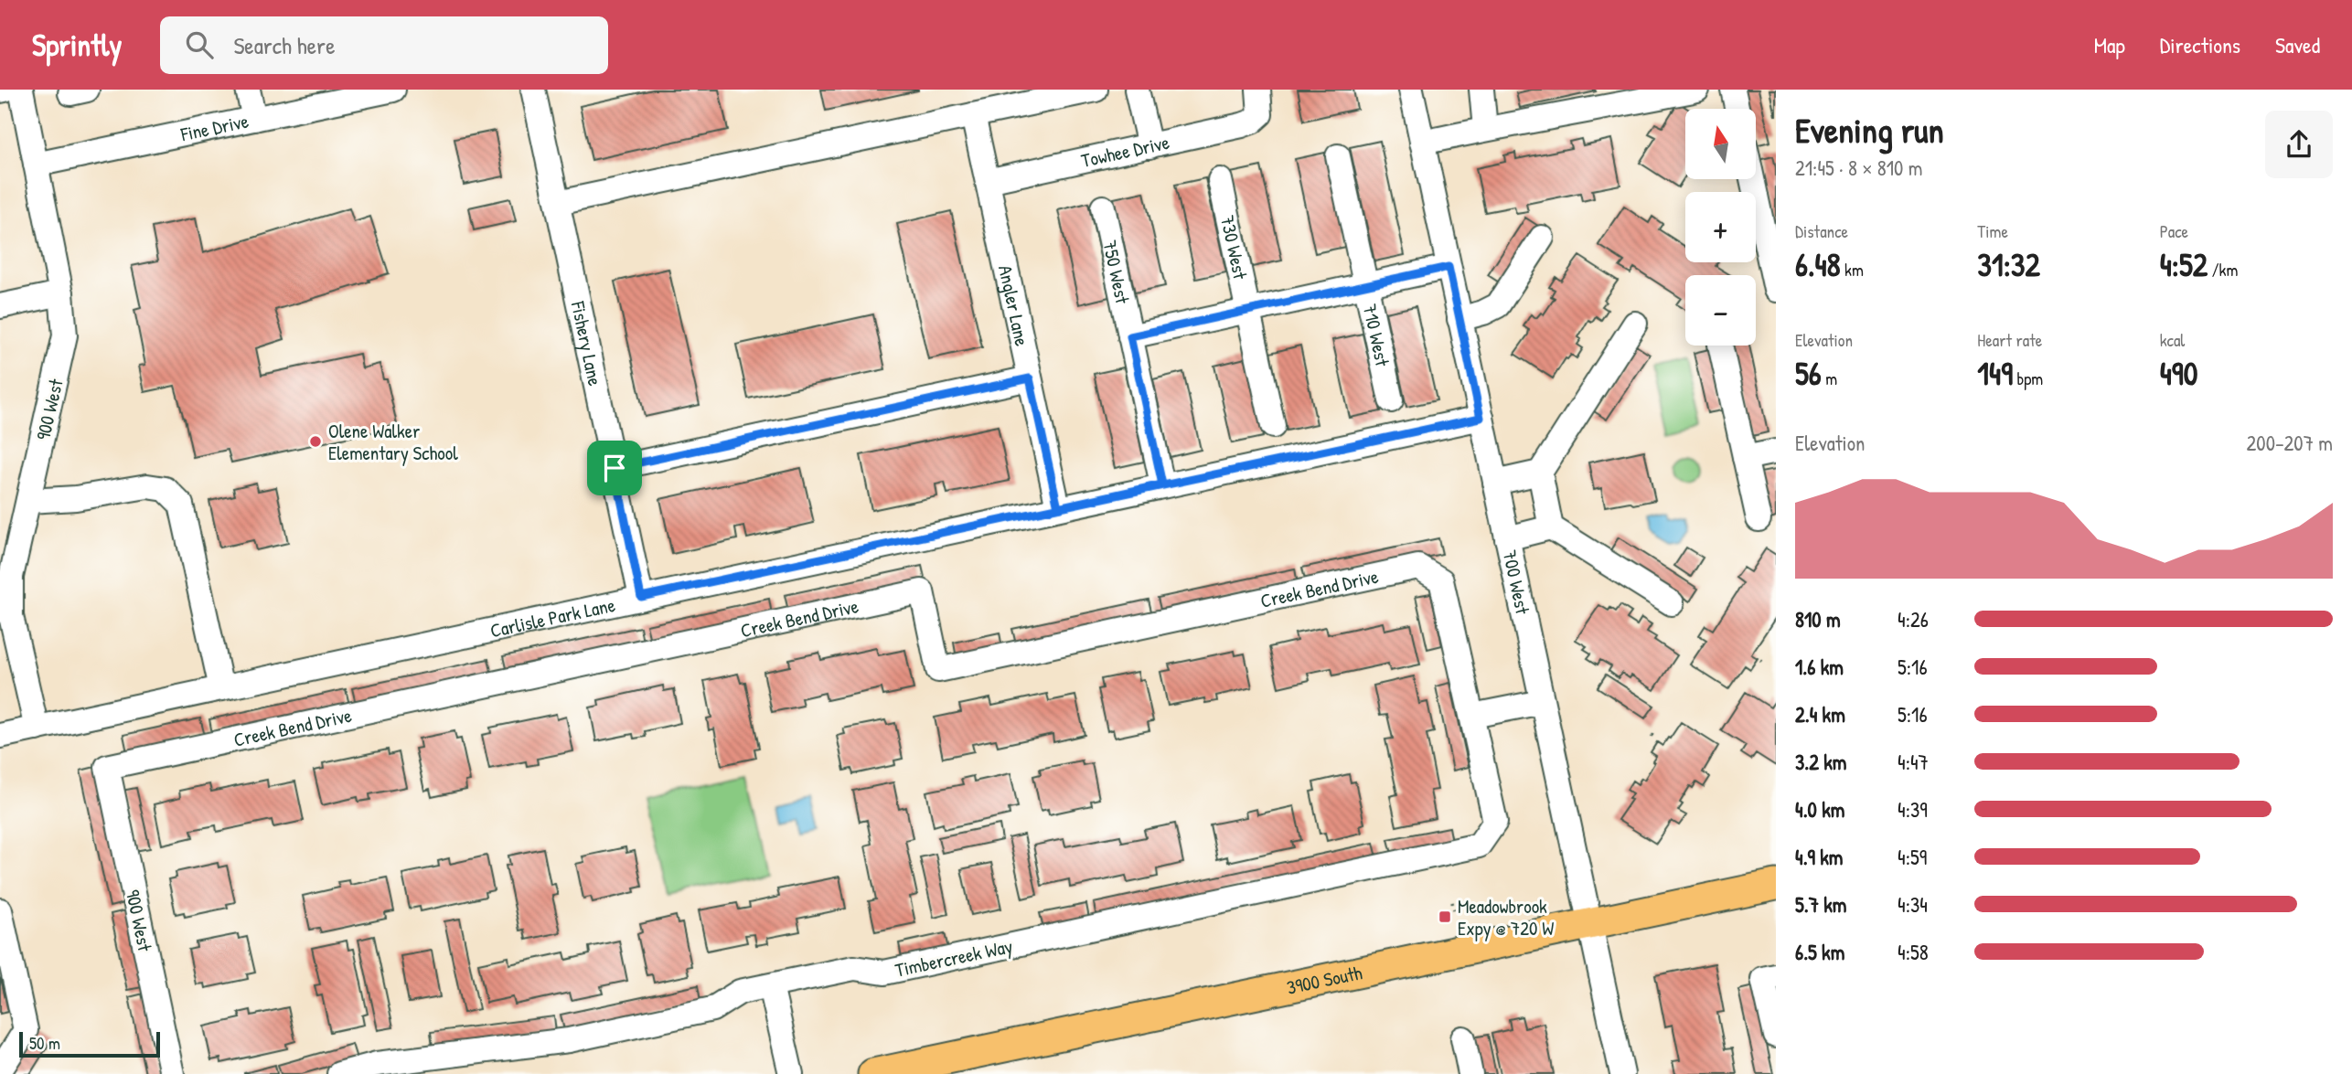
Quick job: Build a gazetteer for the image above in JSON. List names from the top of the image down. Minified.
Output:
{"streets":{"main road":["3900 South"],"street":["Fine Drive","Towhee Drive","730 West","750 West","Angler Lane","710 West","Fishery Lane","900 West","700 West","Creek Bend Drive","Carlisle Park Lane","Timbercreek Way"]},"crossings":[["Fine Drive","900 West"],["Towhee Drive","Angler Lane"],["750 West","Carlisle Park Lane"],["Angler Lane","Carlisle Park Lane"],["Fishery Lane","Carlisle Park Lane"],["900 West","Creek Bend Drive"],["900 West","Carlisle Park Lane"],["700 West","Carlisle Park Lane"],["700 West","3900 South"],["Creek Bend Drive","Timbercreek Way"]],"places":{"other":["Olene Walker Elementary School"],"transit":["Meadowbrook Expy @ 720 W"]},"scale_bar":"50 m","north":"top","page":{"header":"Sprintly","search":"Search here","nav":["Map","Directions","Saved"],"heading":["Evening run","21:45 · 8 × 810 m"],"map_buttons":["+","−"],"stats":[["Distance","6.48 km"],["Time","31:32"],["Pace","4:52 /km"],["Elevation","56 m"],["Heart rate","149 bpm"],["kcal","490"]],"chart":["Elevation","200–207 m"],"list":[{"name":"810 m","note":"4:26"},{"name":"1.6 km","note":"5:16"},{"name":"2.4 km","note":"5:16"},{"name":"3.2 km","note":"4:47"},{"name":"4.0 km","note":"4:39"},{"name":"4.9 km","note":"4:59"},{"name":"5.7 km","note":"4:34"},{"name":"6.5 km","note":"4:58"}],"scale":"50 m"}}
